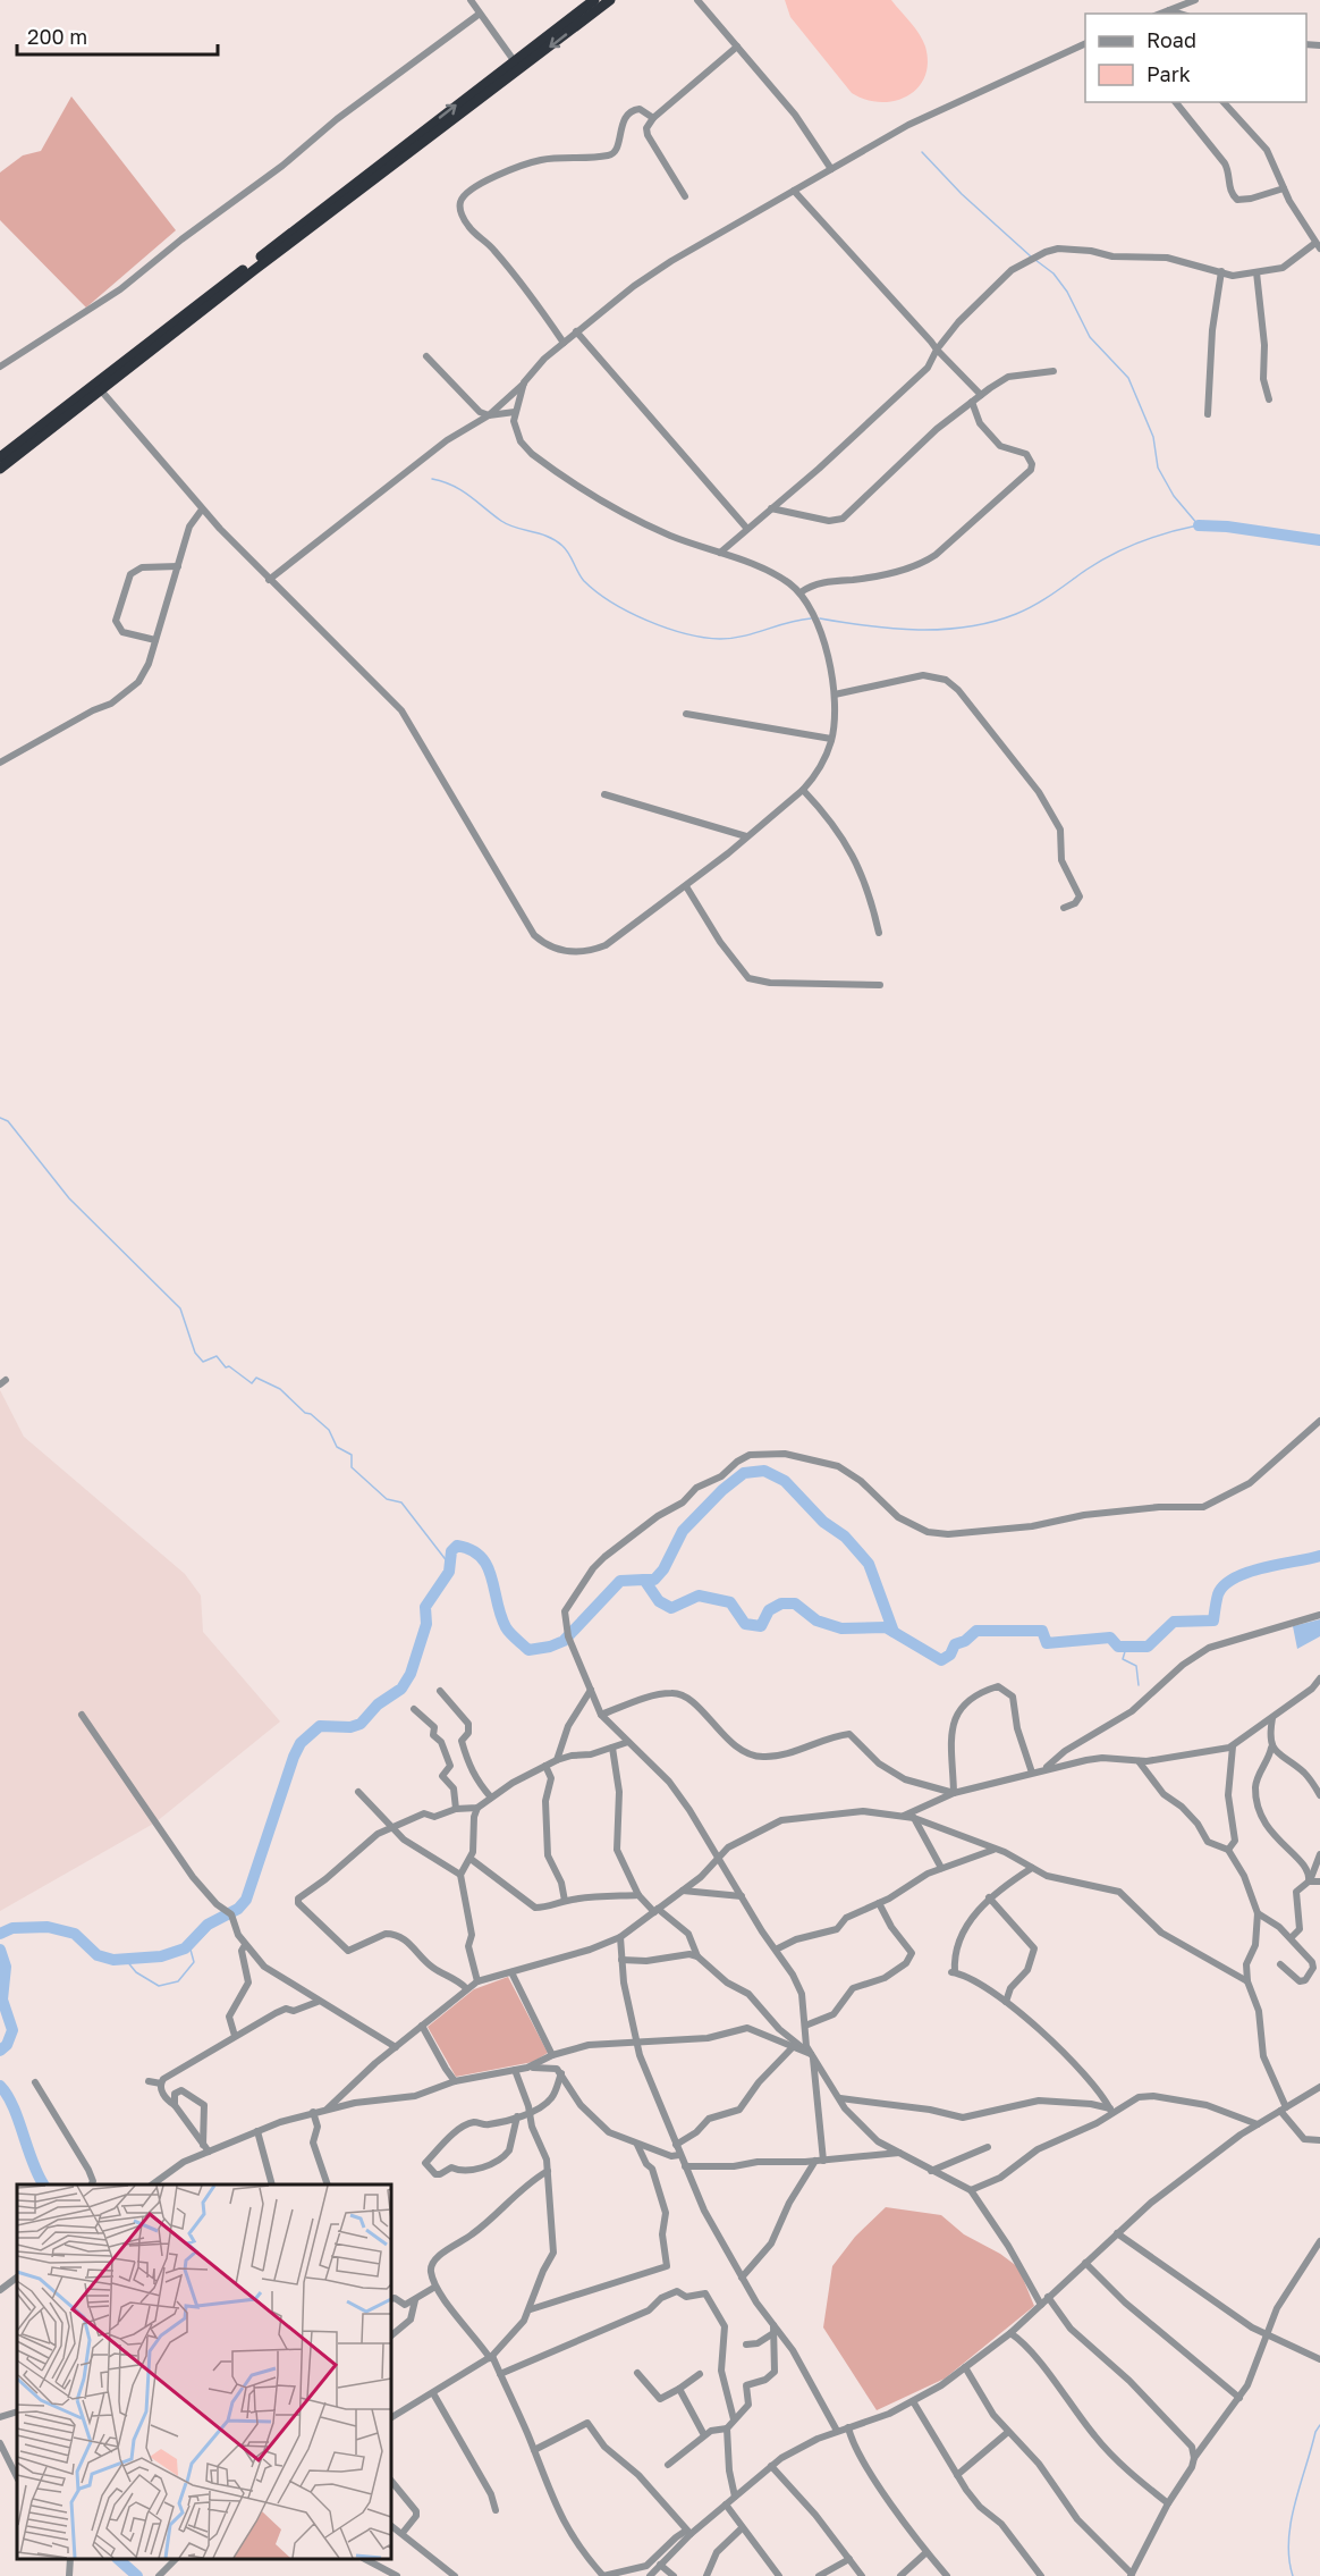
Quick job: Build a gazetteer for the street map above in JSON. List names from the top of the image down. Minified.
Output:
{"legend":["Road","Park"],"scale_bar":"200 m"}
